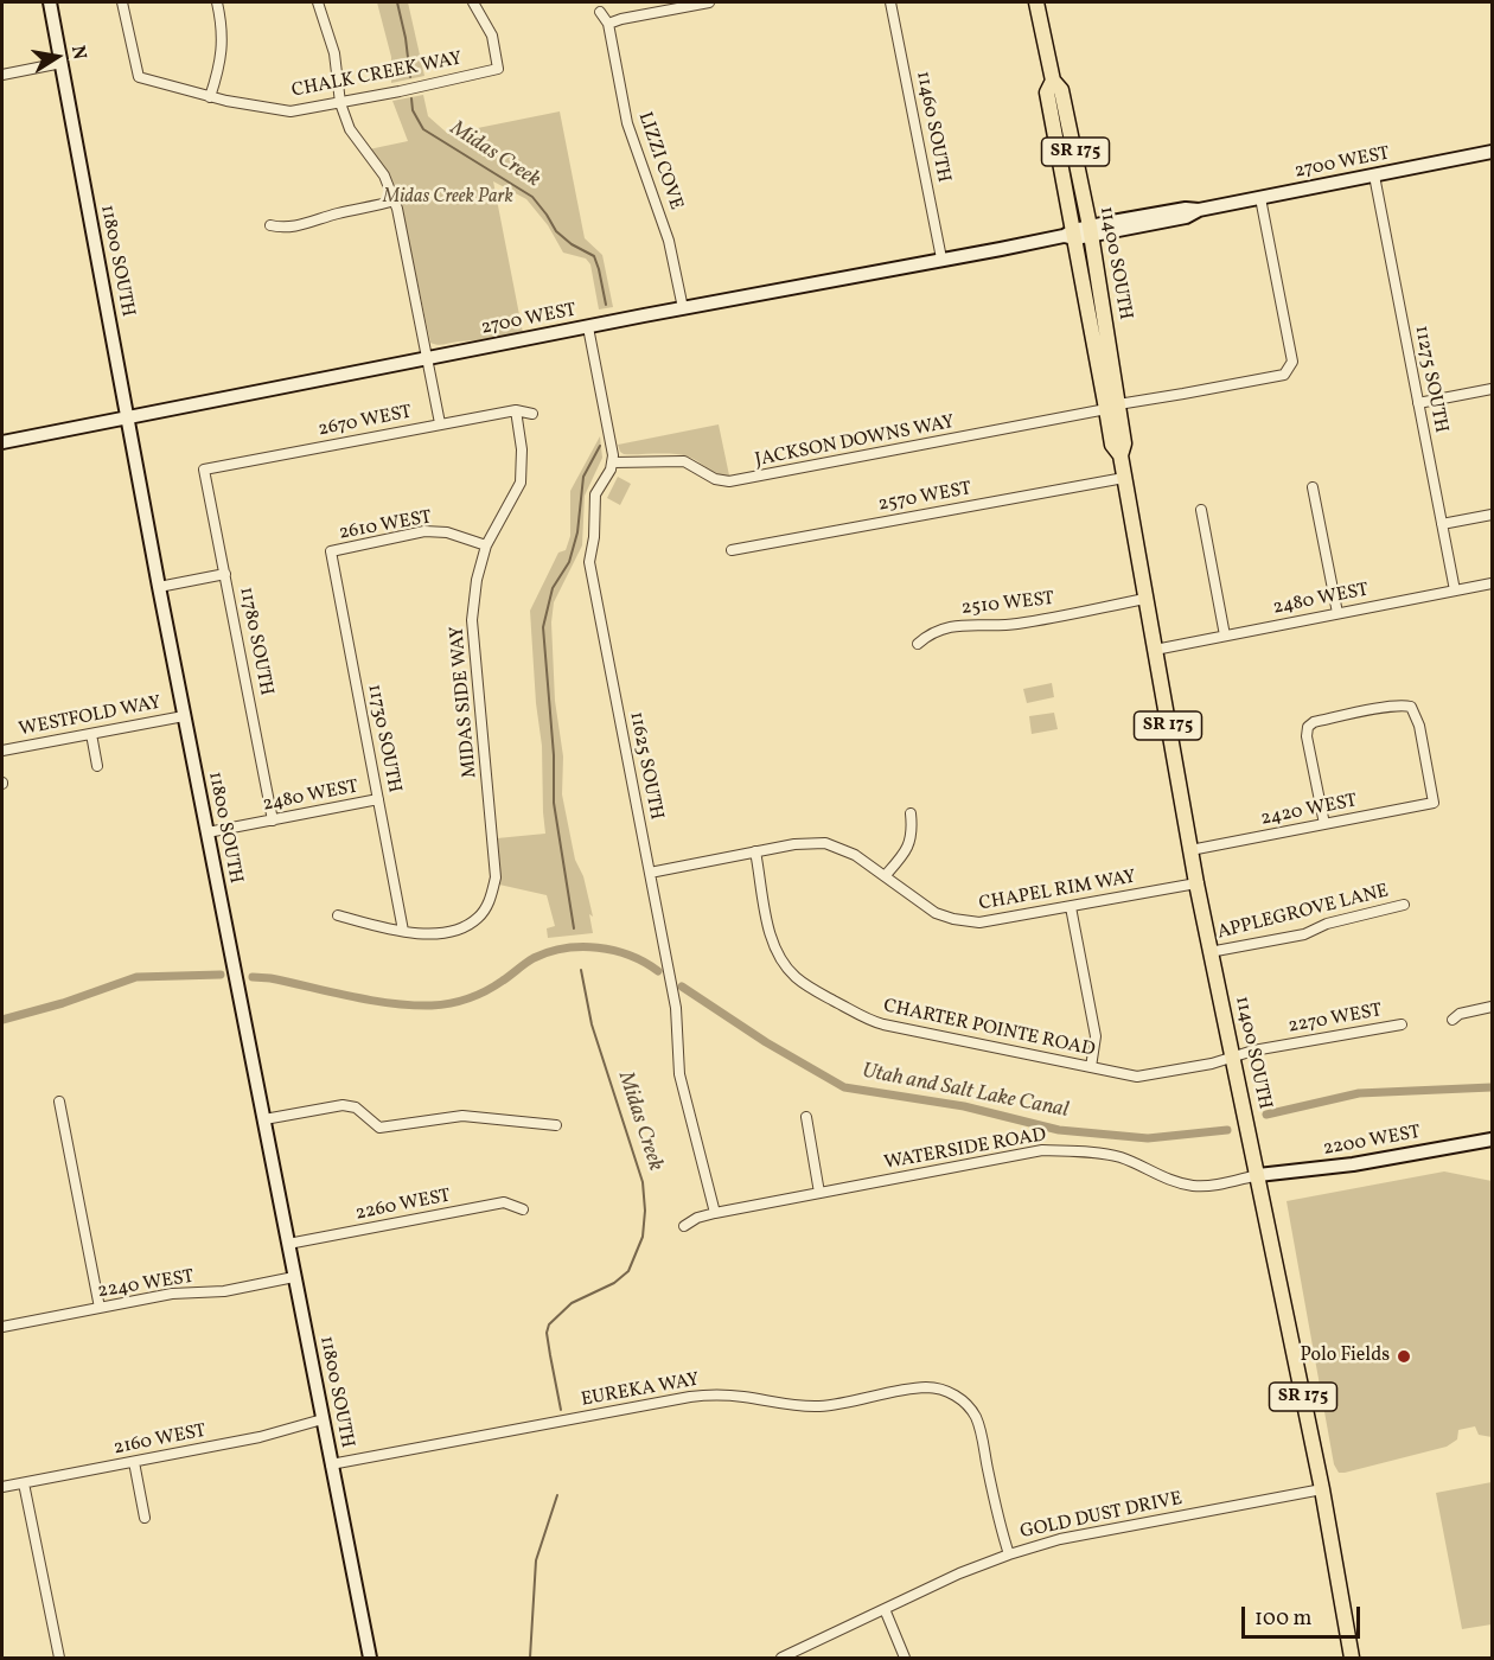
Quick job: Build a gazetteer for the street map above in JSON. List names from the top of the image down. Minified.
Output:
{"streets":{"main road":["SR 175","2700 WEST","11800 SOUTH","11400 SOUTH","2200 WEST"],"street":["CHALK CREEK WAY","11460 SOUTH","LIZZI COVE","11275 SOUTH","2670 WEST","JACKSON DOWNS WAY","2570 WEST","2610 WEST","2480 WEST","2510 WEST","11780 SOUTH","MIDAS SIDE WAY","WESTFOLD WAY","11730 SOUTH","11625 SOUTH","2420 WEST","CHAPEL RIM WAY","APPLEGROVE LANE","2270 WEST","CHARTER POINTE ROAD","WATERSIDE ROAD","2260 WEST","2240 WEST","EUREKA WAY","2160 WEST","GOLD DUST DRIVE"]},"crossings":[["11460 SOUTH","2700 WEST"],["LIZZI COVE","2700 WEST"],["2700 WEST","11800 SOUTH"],["2700 WEST","11400 SOUTH"],["2700 WEST","11275 SOUTH"],["2700 WEST","JACKSON DOWNS WAY"],["11800 SOUTH","2480 WEST"],["11800 SOUTH","WESTFOLD WAY"],["11800 SOUTH","2260 WEST"],["11800 SOUTH","2240 WEST"],["11800 SOUTH","EUREKA WAY"],["11800 SOUTH","2160 WEST"],["11400 SOUTH","JACKSON DOWNS WAY"],["11400 SOUTH","2570 WEST"],["11400 SOUTH","2480 WEST"],["11400 SOUTH","2510 WEST"],["11400 SOUTH","2420 WEST"],["11400 SOUTH","CHAPEL RIM WAY"],["11400 SOUTH","APPLEGROVE LANE"],["11400 SOUTH","2270 WEST"],["11400 SOUTH","CHARTER POINTE ROAD"],["11400 SOUTH","2200 WEST"],["11400 SOUTH","WATERSIDE ROAD"],["11400 SOUTH","GOLD DUST DRIVE"],["11275 SOUTH","2480 WEST"],["2670 WEST","11780 SOUTH"],["2670 WEST","MIDAS SIDE WAY"],["JACKSON DOWNS WAY","11625 SOUTH"],["2610 WEST","MIDAS SIDE WAY"],["2610 WEST","11730 SOUTH"],["2480 WEST","11780 SOUTH"],["2480 WEST","11730 SOUTH"],["MIDAS SIDE WAY","11730 SOUTH"],["11625 SOUTH","CHAPEL RIM WAY"],["11625 SOUTH","WATERSIDE ROAD"],["CHAPEL RIM WAY","CHARTER POINTE ROAD"],["2270 WEST","CHARTER POINTE ROAD"],["2200 WEST","WATERSIDE ROAD"],["EUREKA WAY","GOLD DUST DRIVE"]],"water":["Midas Creek","Utah and Salt Lake Canal"],"parks":["Midas Creek Park"],"places":["Polo Fields"],"scale_bar":"100 m","north":"right"}
